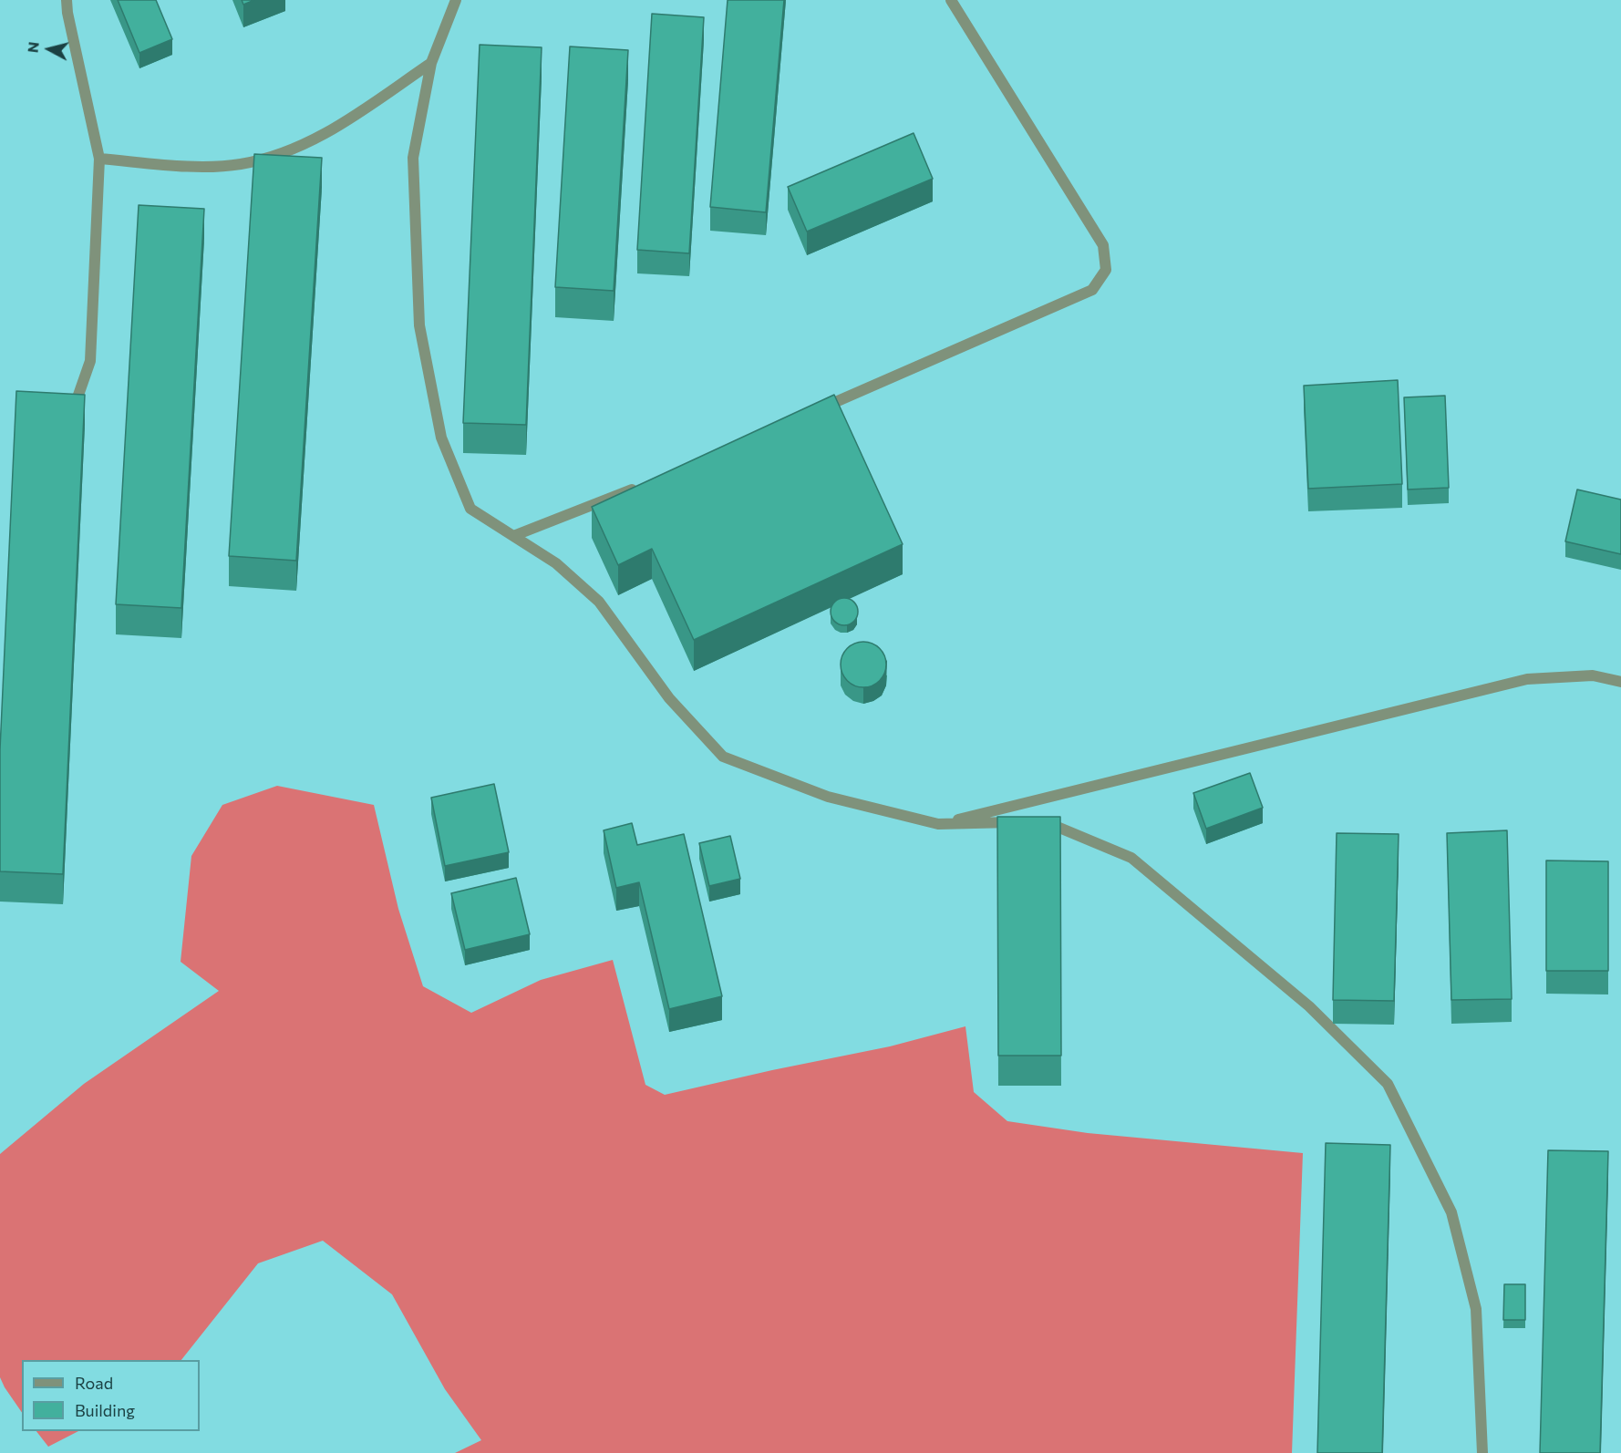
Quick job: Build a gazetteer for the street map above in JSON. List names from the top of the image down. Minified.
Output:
{"legend":["Road","Building"],"north":"left"}
